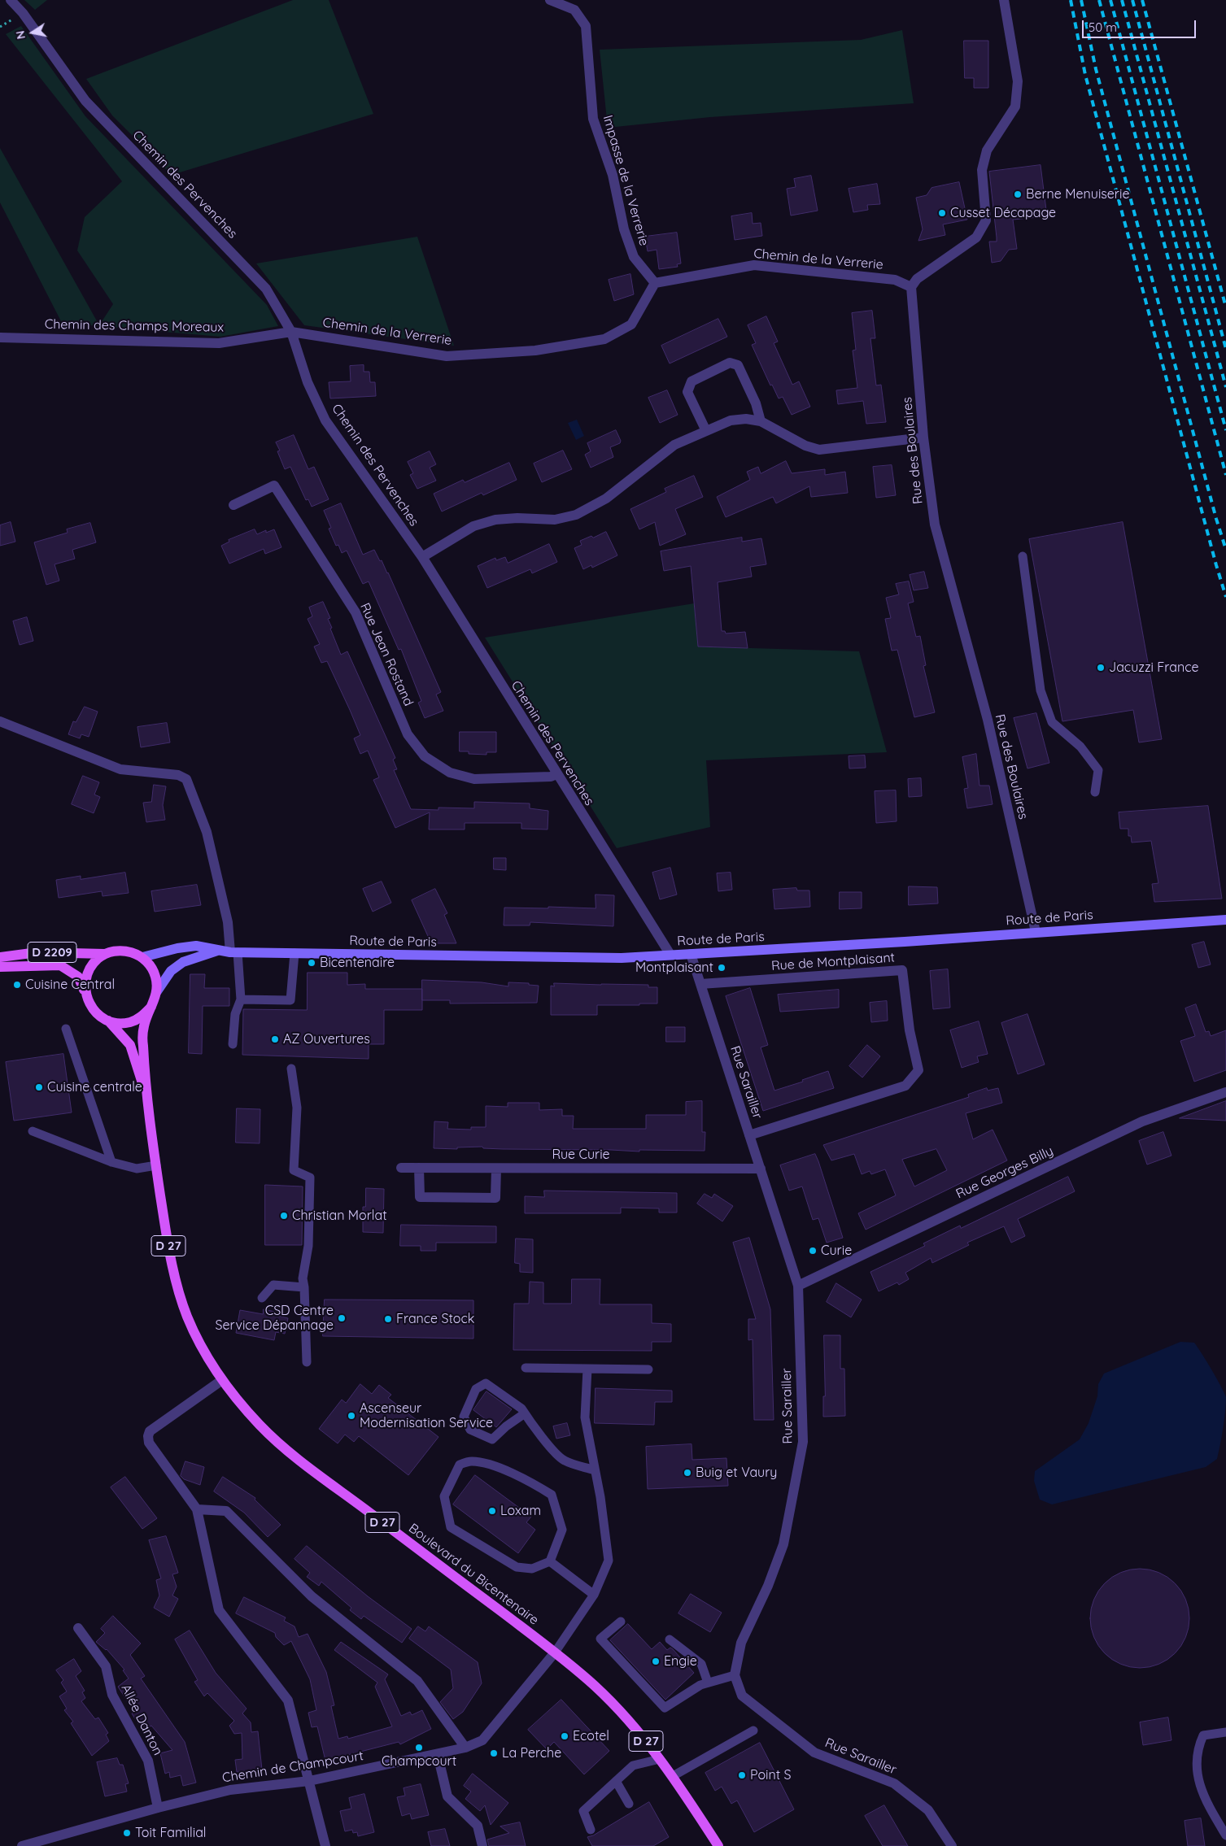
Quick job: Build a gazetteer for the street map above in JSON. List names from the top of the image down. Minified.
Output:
{"streets":{"main road":["Route de Paris","D 2209","D 27","Boulevard du Bicentenaire"],"street":["Impasse de la Verrerie","Chemin des Pervenches","Chemin de la Verrerie","Chemin des Champs Moreaux","Rue des Boulaires","Rue Jean Rostand","Rue de Montplaisant","Rue Sarailler","Rue Curie","Rue Georges Billy","Allée Danton","Chemin de Champcourt"]},"crossings":[["Impasse de la Verrerie","Chemin de la Verrerie"],["Chemin des Pervenches","Chemin de la Verrerie"],["Chemin des Pervenches","Chemin des Champs Moreaux"],["Chemin des Pervenches","Rue Jean Rostand"],["Chemin des Pervenches","Route de Paris"],["Chemin de la Verrerie","Chemin des Champs Moreaux"],["Chemin de la Verrerie","Rue des Boulaires"],["Rue des Boulaires","Route de Paris"],["Route de Paris","D 2209"],["Route de Paris","Rue Sarailler"],["Route de Paris","Boulevard du Bicentenaire"],["D 2209","Boulevard du Bicentenaire"],["Rue de Montplaisant","Rue Sarailler"],["Rue Sarailler","Rue Curie"],["Rue Sarailler","Rue Georges Billy"],["Boulevard du Bicentenaire","Chemin de Champcourt"],["Allée Danton","Chemin de Champcourt"]],"places":["Berne Menuiserie","Cusset Décapage","Jacuzzi France","Bicentenaire","Montplaisant","Cuisine Central","AZ Ouvertures","Cuisine centrale","Christian Morlat","Curie","CSD Centre Service Dépannage","France Stock","Ascenseur Modernisation Service","Buig et Vaury","Loxam","Engie","Ecotel","Champcourt","La Perche","Point S","Toit Familial"],"scale_bar":"50 m","north":"left"}
